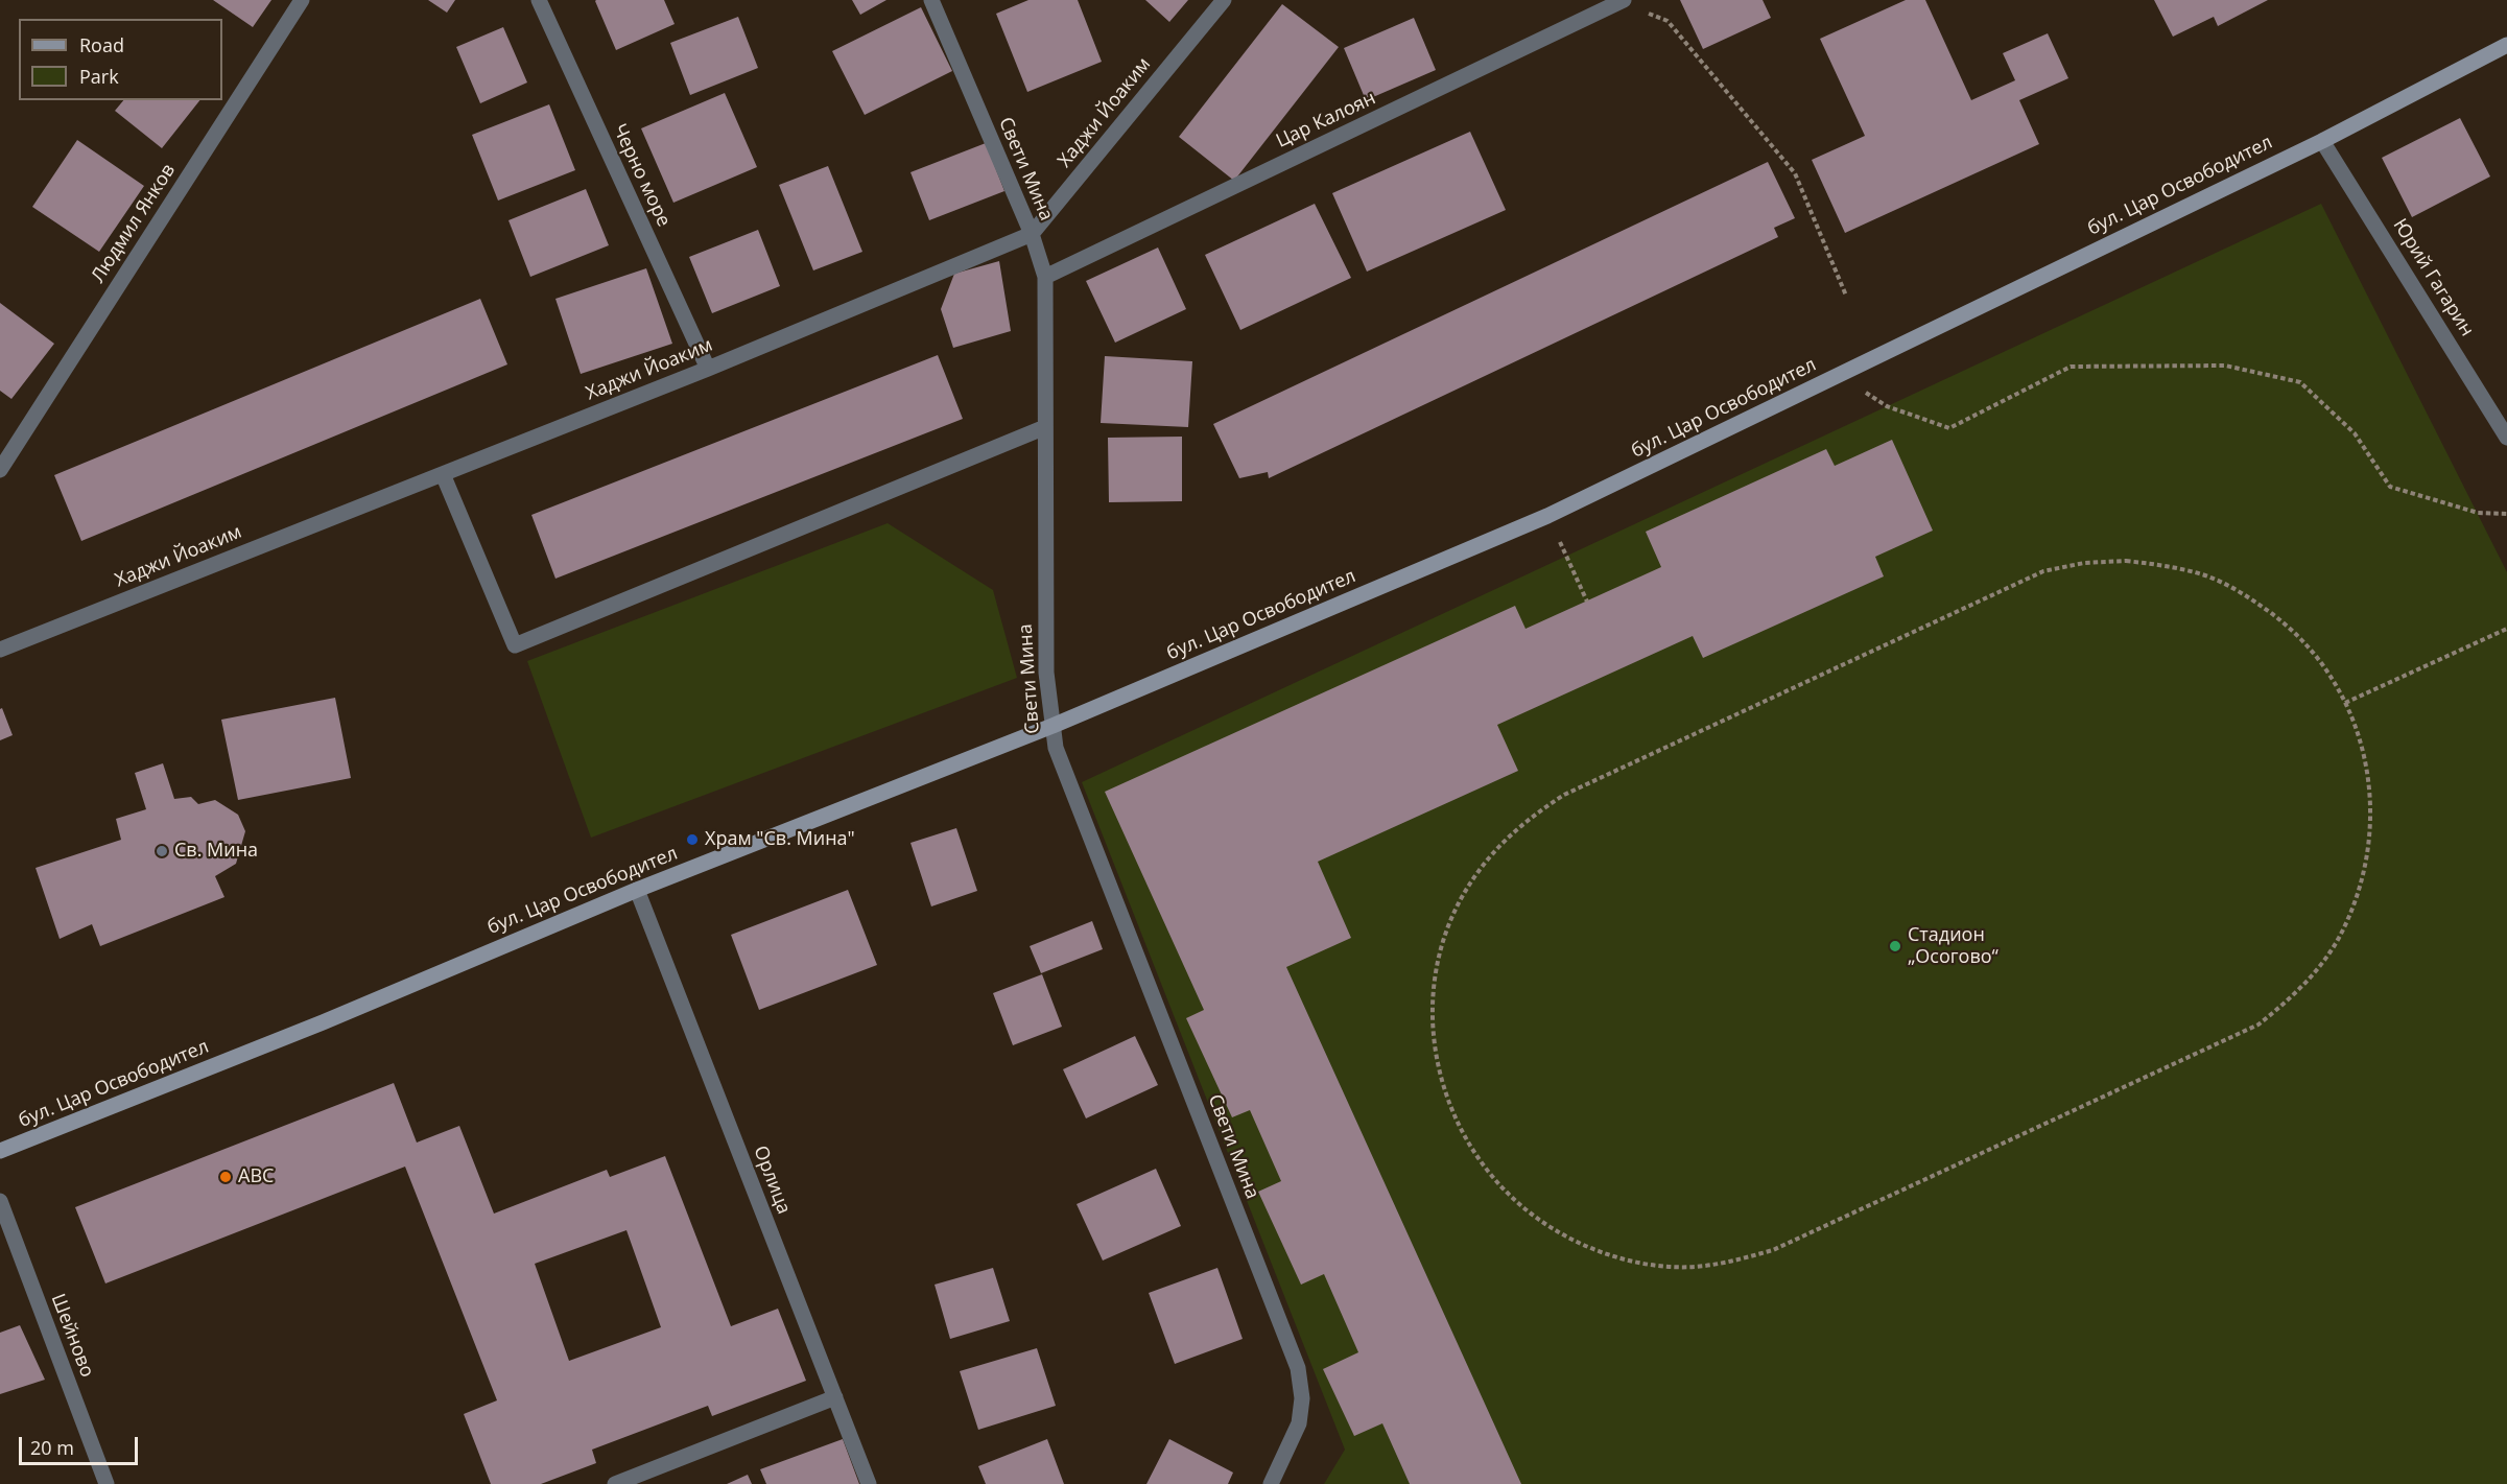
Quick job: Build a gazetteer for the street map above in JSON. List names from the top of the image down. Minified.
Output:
{"streets":{"main road":["бул. Цар Освободител"],"street":["Хаджи Йоаким","Цар Калоян","Свети Мина","Черно море","Людмил Янков","Юрий Гагарин","Орлица","Шейново"]},"crossings":[["Хаджи Йоаким","Свети Мина"],["Хаджи Йоаким","Черно море"],["Цар Калоян","Свети Мина"],["Свети Мина","бул. Цар Освободител"],["бул. Цар Освободител","Юрий Гагарин"],["бул. Цар Освободител","Орлица"]],"places":["Храм \"Св. Мина\"","Св. Мина","Стадион „Осогово“","ABC"],"legend":["Road","Park"],"scale_bar":"20 m"}
